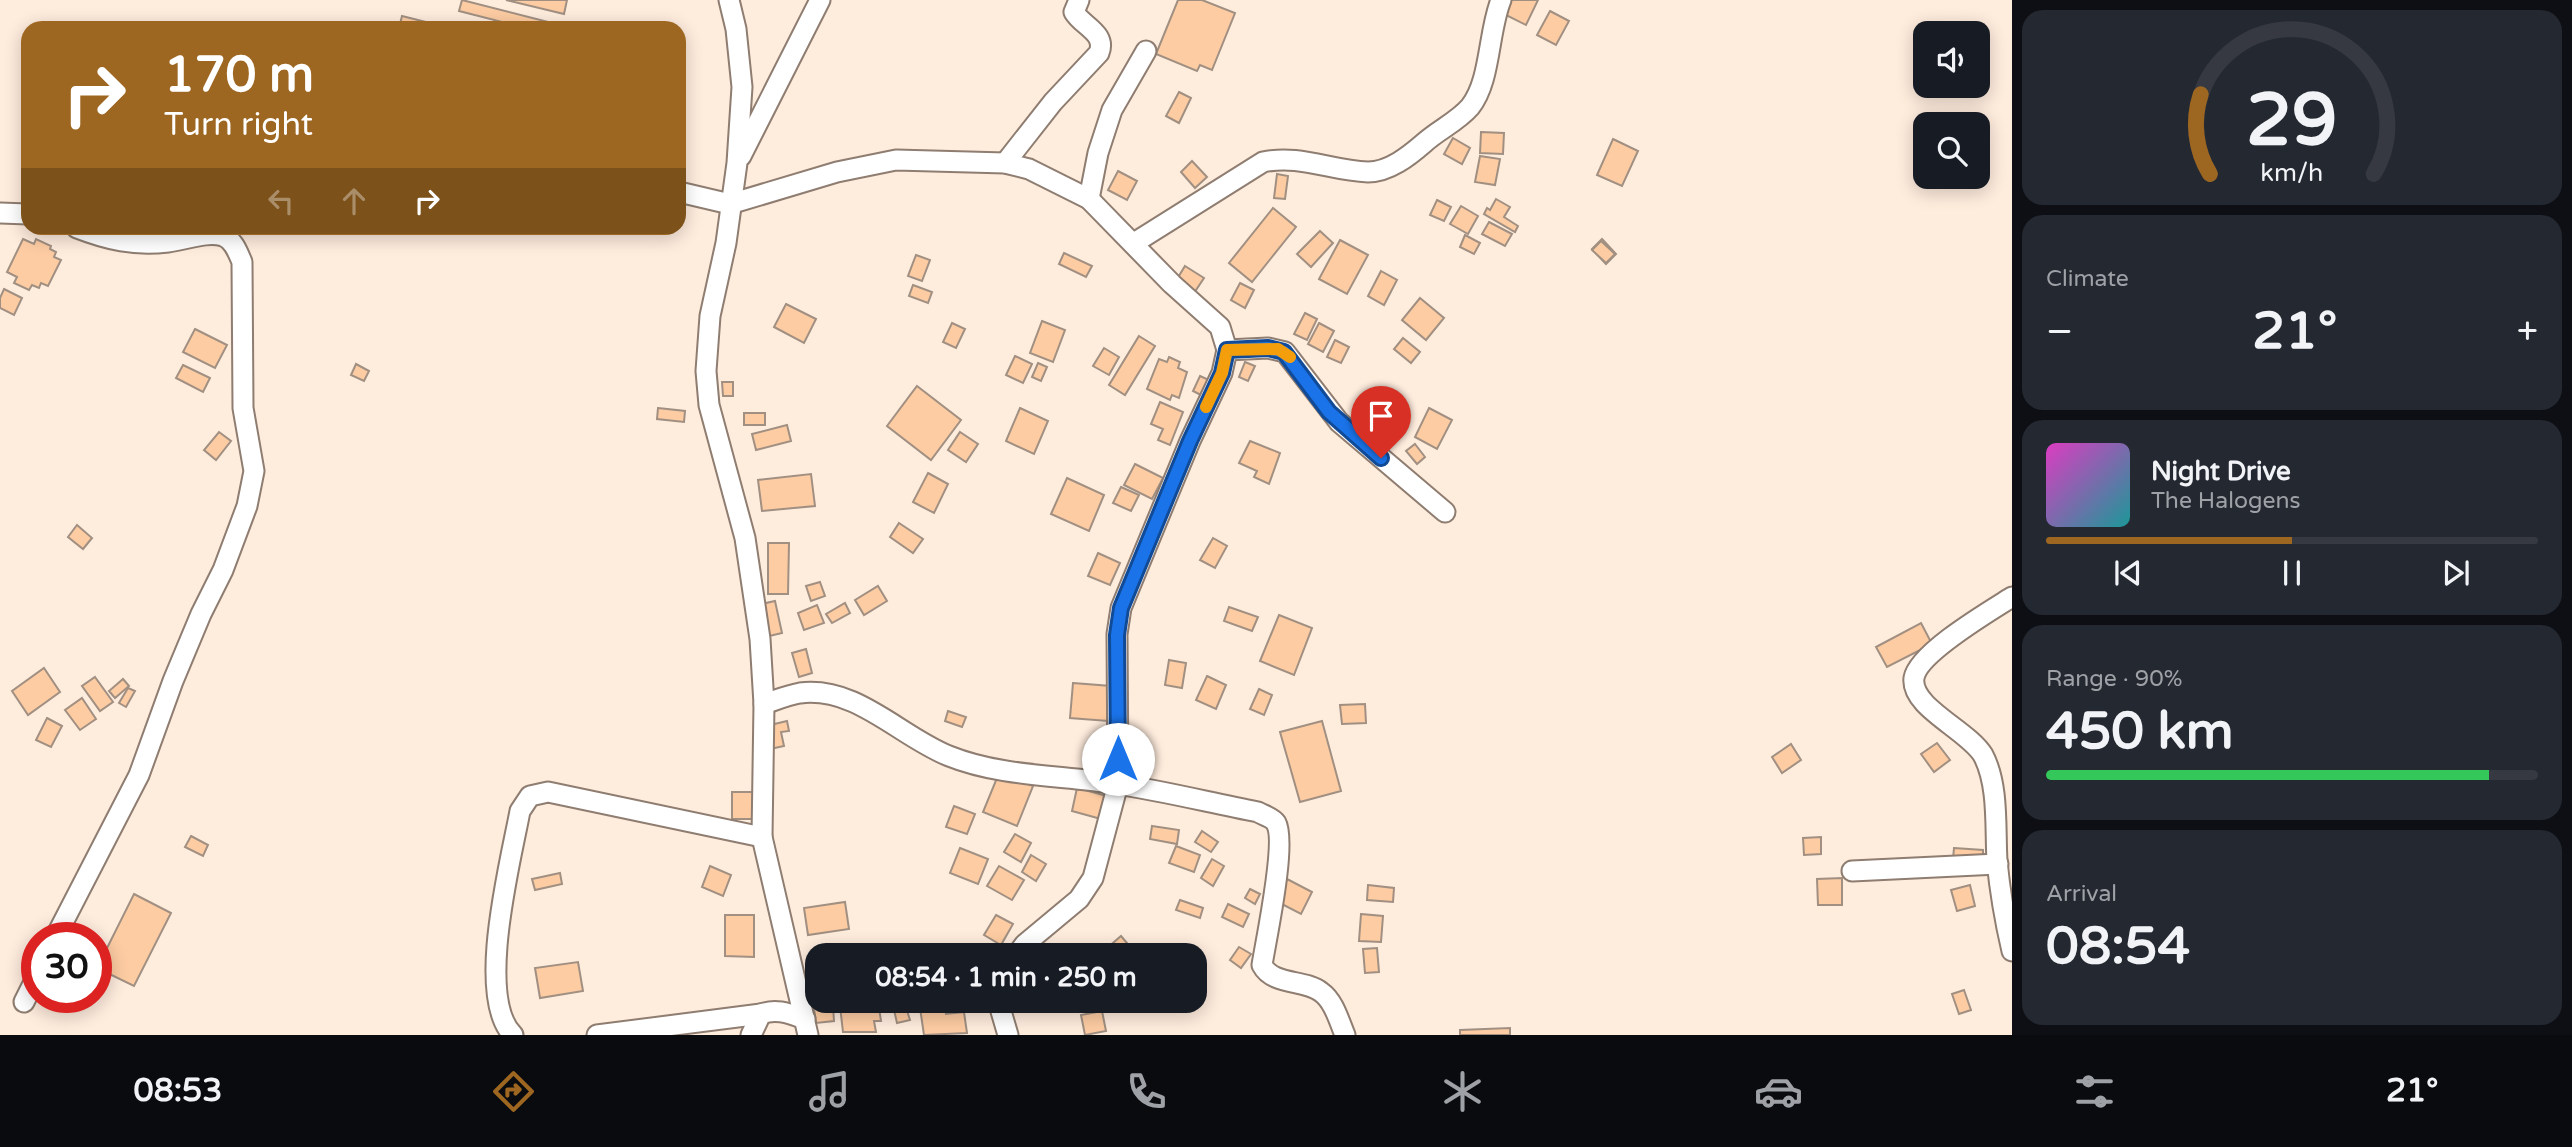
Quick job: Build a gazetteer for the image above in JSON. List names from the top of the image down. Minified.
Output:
{"page":{"turn":["170 m","Turn right"],"tile":["Climate",["Range · 90%","450 km"],["Arrival","08:54"]],"heat":["−","21°","+"],"song":["Night Drive","The Halogens"],"limit":"30","trip":"08:54 · 1 min · 250 m","tabs":["08:53","21°"],"gauge":["29","km/h"]}}
